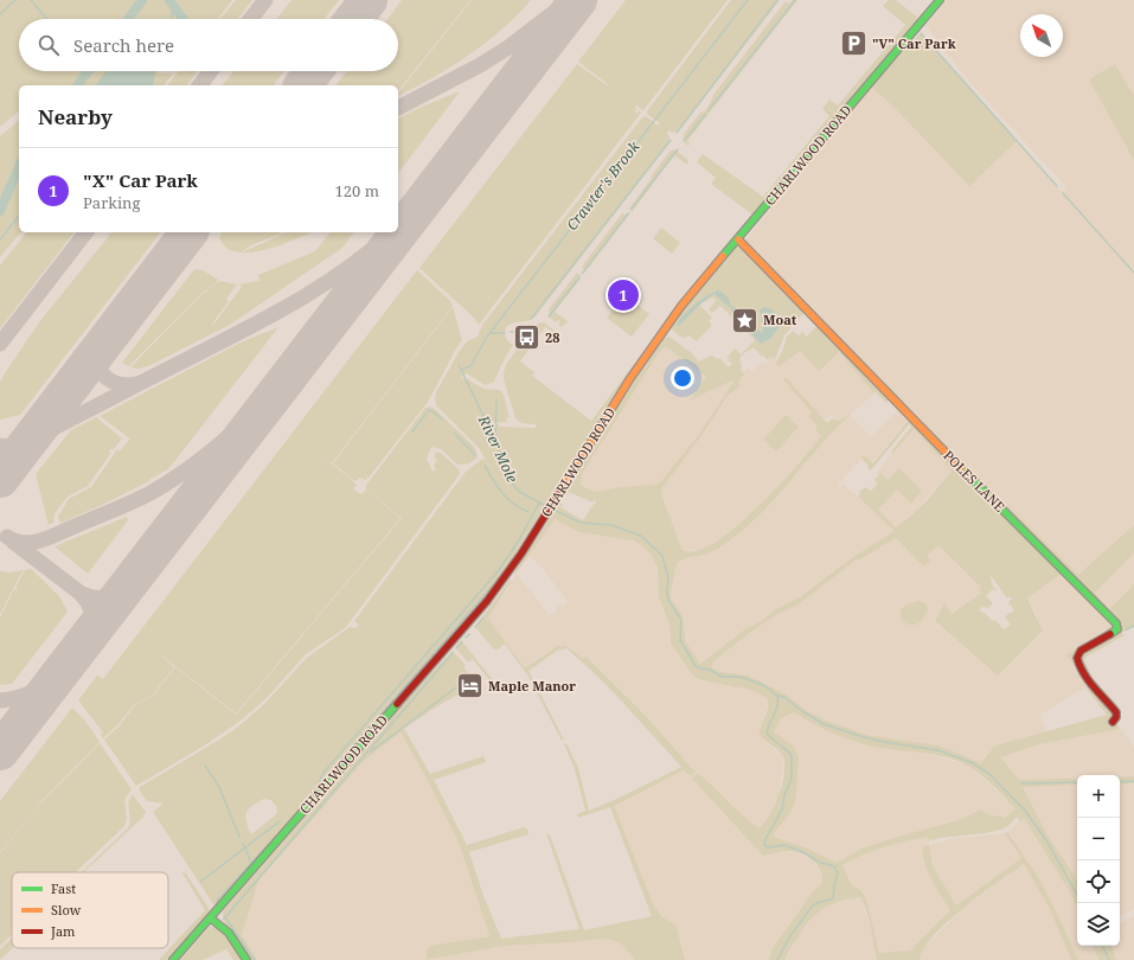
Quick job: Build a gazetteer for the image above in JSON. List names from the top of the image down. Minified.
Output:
{"streets":{"street":["CHARLWOOD ROAD","POLES LANE"]},"crossings":[["CHARLWOOD ROAD","POLES LANE"]],"water":["Crawter's Brook","River Mole"],"places":{"parking":["\"V\" Car Park"],"place":["Moat"],"bus stop":["28"],"hotel":["Maple Manor"]},"legend":["Fast","Slow","Jam"],"north":"top left","page":{"search":"Search here","heading":"Nearby","list":[{"mark":"1","name":"\"X\" Car Park","note":"Parking","value":"120 m"}],"pins":"1","map_buttons":["+","−"]}}
